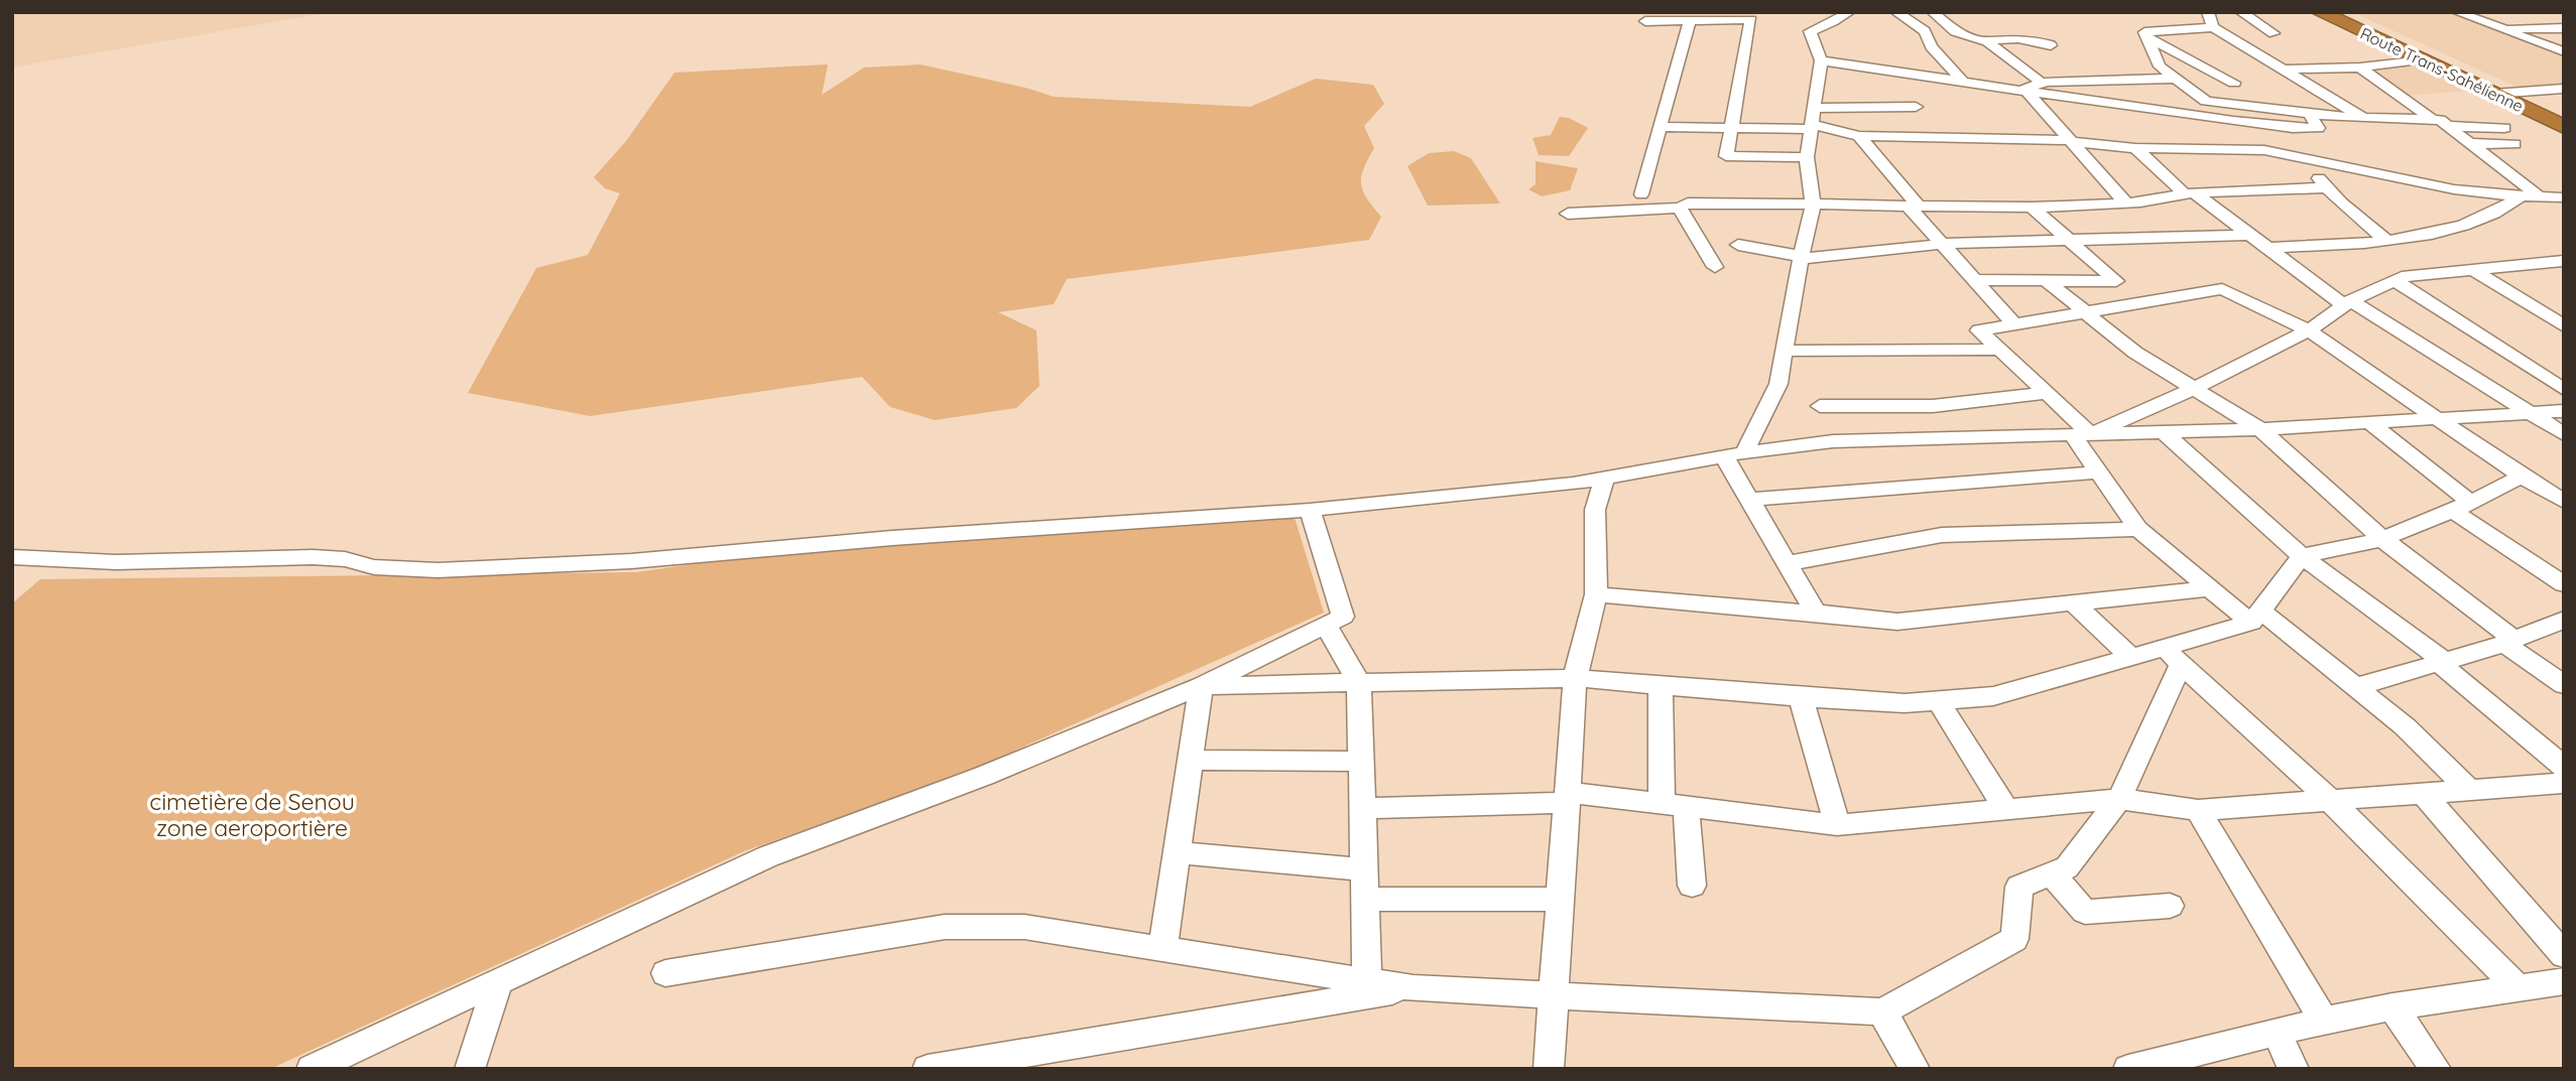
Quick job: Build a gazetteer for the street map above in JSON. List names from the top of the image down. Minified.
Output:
{"streets":{"highway":["Route Trans-Sahélienne"]},"parks":["cimetière de Senou zone aeroportière"]}
